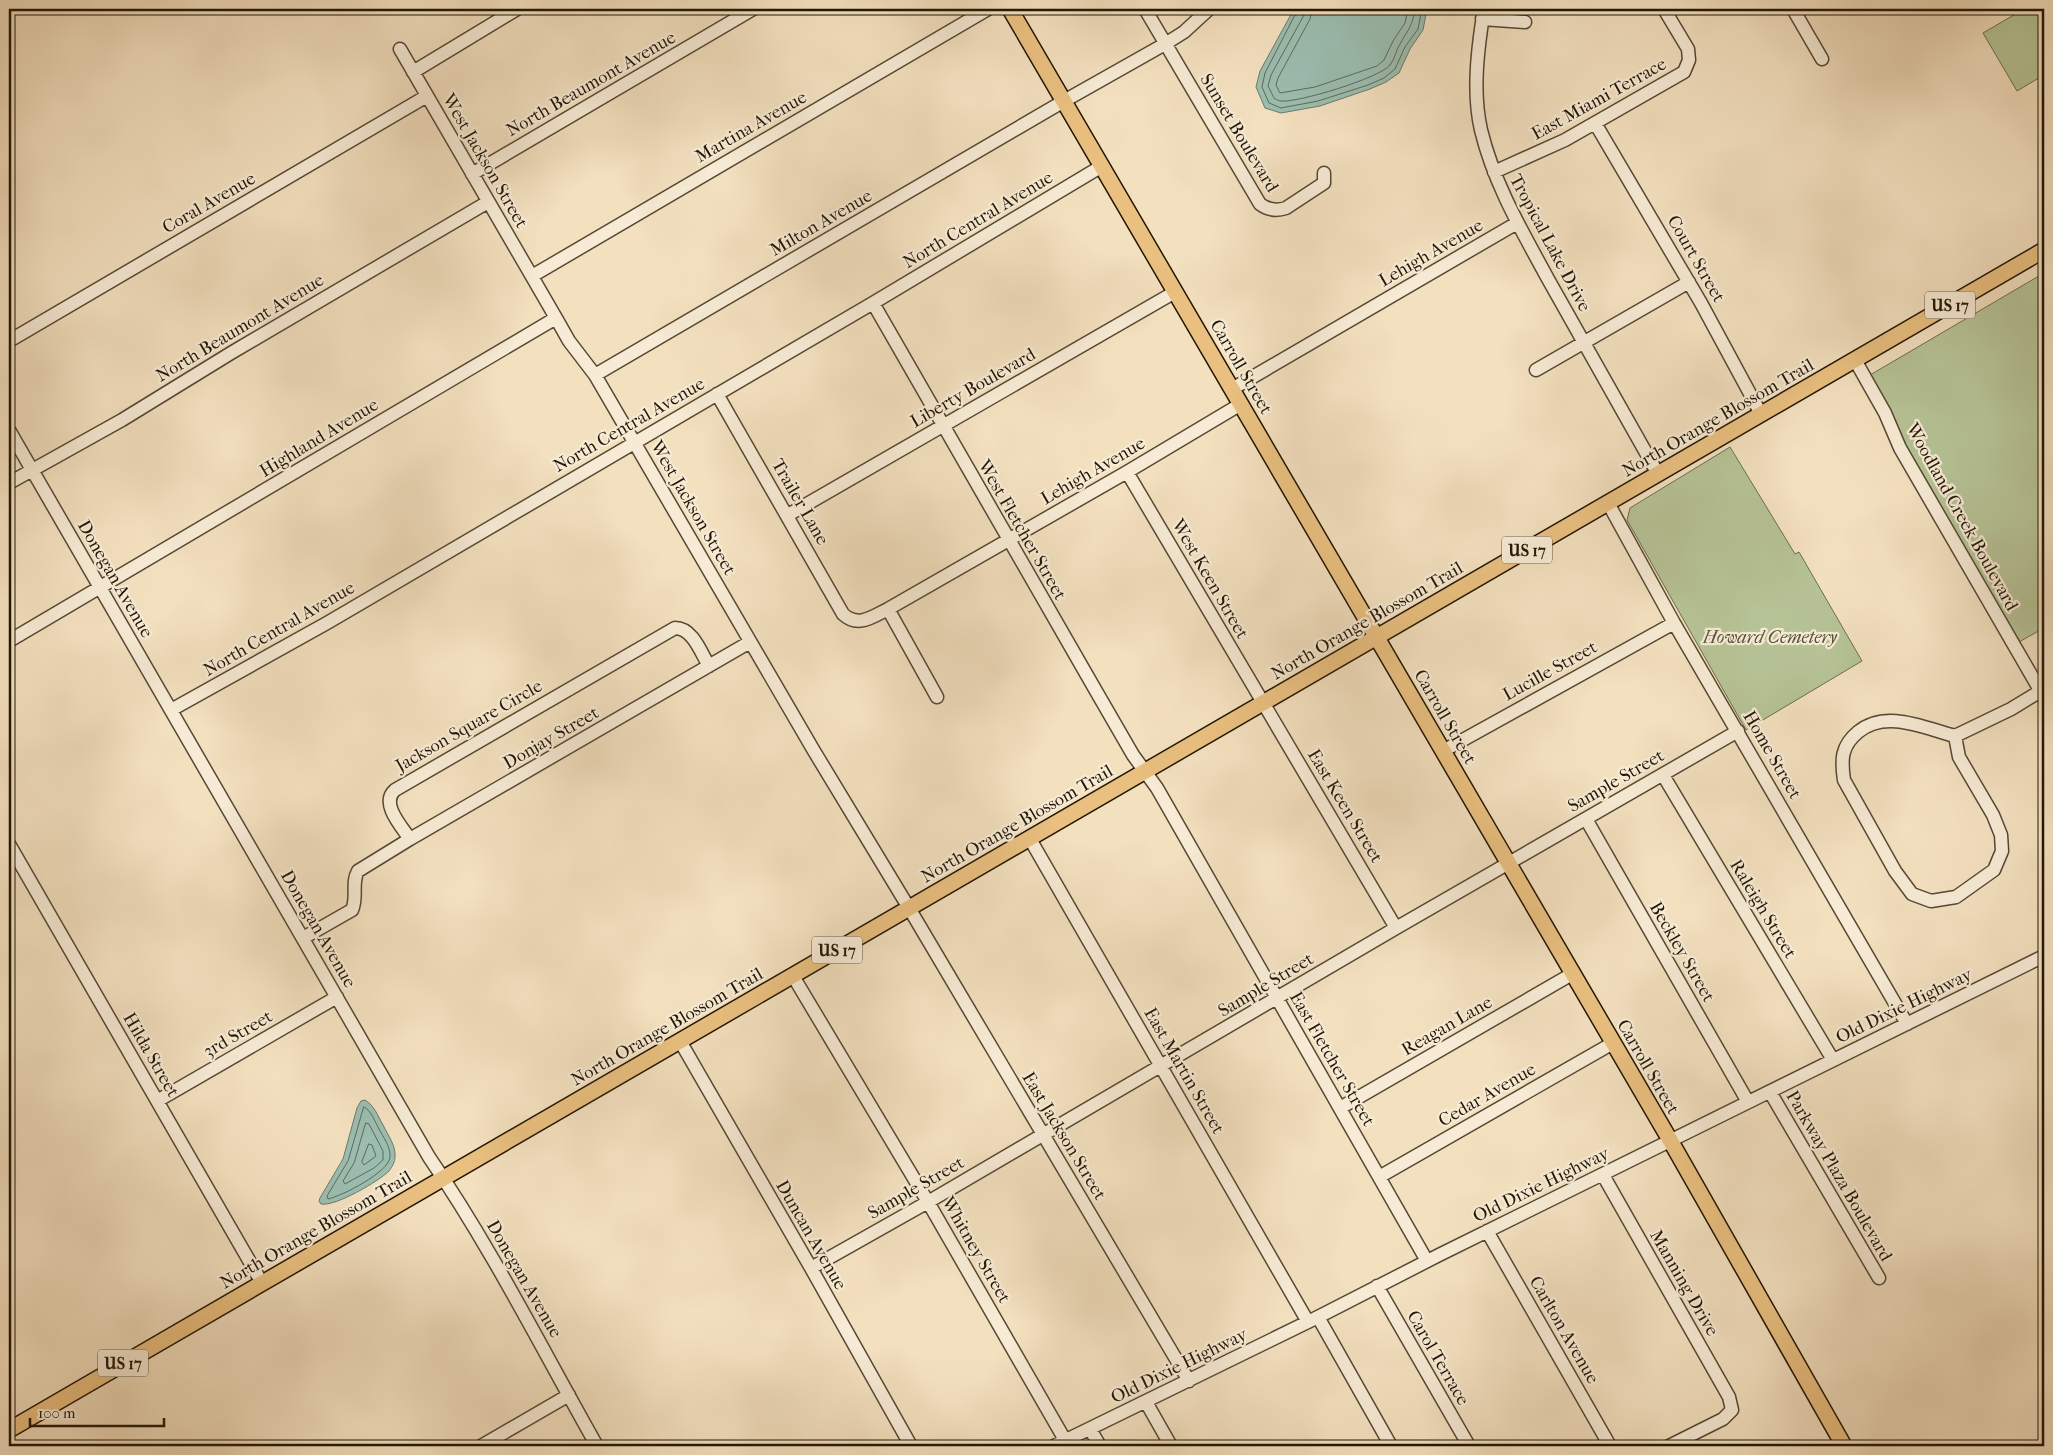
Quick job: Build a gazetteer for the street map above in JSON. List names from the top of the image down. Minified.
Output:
{"streets":{"main road":["US 17","Carroll Street","North Orange Blossom Trail"],"street":["North Beaumont Avenue","East Miami Terrace","Martina Avenue","Sunset Boulevard","West Jackson Street","Coral Avenue","North Central Avenue","Milton Avenue","Tropical Lake Drive","Lehigh Avenue","Court Street","Liberty Boulevard","Highland Avenue","Trailer Lane","Woodland Creek Boulevard","West Fletcher Street","Donegan Avenue","West Keen Street","Lucille Street","Jackson Square Circle","Donjay Street","Home Street","Sample Street","East Keen Street","Raleigh Street","Beckley Street","Old Dixie Highway","Reagan Lane","3rd Street","Hilda Street","East Fletcher Street","East Martin Street","Cedar Avenue","East Jackson Street","Parkway Plaza Boulevard","Duncan Avenue","Whitney Street","Manning Drive","Carlton Avenue","Carol Terrace"]},"crossings":[["North Beaumont Avenue","West Jackson Street"],["North Beaumont Avenue","Donegan Avenue"],["East Miami Terrace","Tropical Lake Drive"],["East Miami Terrace","Court Street"],["Martina Avenue","West Jackson Street"],["West Jackson Street","Coral Avenue"],["West Jackson Street","North Central Avenue"],["West Jackson Street","Milton Avenue"],["West Jackson Street","North Orange Blossom Trail"],["West Jackson Street","Highland Avenue"],["West Jackson Street","Donjay Street"],["West Jackson Street","East Jackson Street"],["North Central Avenue","Carroll Street"],["North Central Avenue","Trailer Lane"],["North Central Avenue","West Fletcher Street"],["North Central Avenue","Donegan Avenue"],["Milton Avenue","Carroll Street"],["Tropical Lake Drive","Lehigh Avenue"],["Tropical Lake Drive","North Orange Blossom Trail"],["Lehigh Avenue","Carroll Street"],["Lehigh Avenue","Trailer Lane"],["Lehigh Avenue","West Fletcher Street"],["Lehigh Avenue","West Keen Street"],["Court Street","North Orange Blossom Trail"],["Carroll Street","Liberty Boulevard"],["Carroll Street","North Orange Blossom Trail"],["Carroll Street","Lucille Street"],["Carroll Street","Sample Street"],["Carroll Street","Old Dixie Highway"],["Carroll Street","Reagan Lane"],["Carroll Street","Cedar Avenue"],["Liberty Boulevard","Trailer Lane"],["Liberty Boulevard","West Fletcher Street"],["North Orange Blossom Trail","Woodland Creek Boulevard"],["North Orange Blossom Trail","West Fletcher Street"],["North Orange Blossom Trail","Donegan Avenue"],["North Orange Blossom Trail","West Keen Street"],["North Orange Blossom Trail","Home Street"],["North Orange Blossom Trail","East Keen Street"],["North Orange Blossom Trail","Hilda Street"],["North Orange Blossom Trail","East Fletcher Street"],["North Orange Blossom Trail","East Martin Street"],["North Orange Blossom Trail","East Jackson Street"],["North Orange Blossom Trail","Duncan Avenue"],["North Orange Blossom Trail","Whitney Street"],["Highland Avenue","Donegan Avenue"],["West Fletcher Street","East Fletcher Street"],["Donegan Avenue","3rd Street"],["West Keen Street","East Keen Street"],["Lucille Street","Home Street"],["Jackson Square Circle","Donjay Street"],["Home Street","Sample Street"],["Home Street","Old Dixie Highway"],["Sample Street","East Keen Street"],["Sample Street","Raleigh Street"],["Sample Street","Beckley Street"],["Sample Street","East Fletcher Street"],["Sample Street","East Martin Street"],["Sample Street","East Jackson Street"],["Sample Street","Duncan Avenue"],["Sample Street","Whitney Street"],["Raleigh Street","Old Dixie Highway"],["Beckley Street","Old Dixie Highway"],["Old Dixie Highway","East Fletcher Street"],["Old Dixie Highway","East Martin Street"],["Old Dixie Highway","East Jackson Street"],["Old Dixie Highway","Parkway Plaza Boulevard"],["Old Dixie Highway","Whitney Street"],["Old Dixie Highway","Manning Drive"],["Old Dixie Highway","Carlton Avenue"],["Old Dixie Highway","Carol Terrace"],["Reagan Lane","East Fletcher Street"],["3rd Street","Hilda Street"],["East Fletcher Street","Cedar Avenue"]],"parks":["Howard Cemetery"],"scale_bar":"100 m"}
